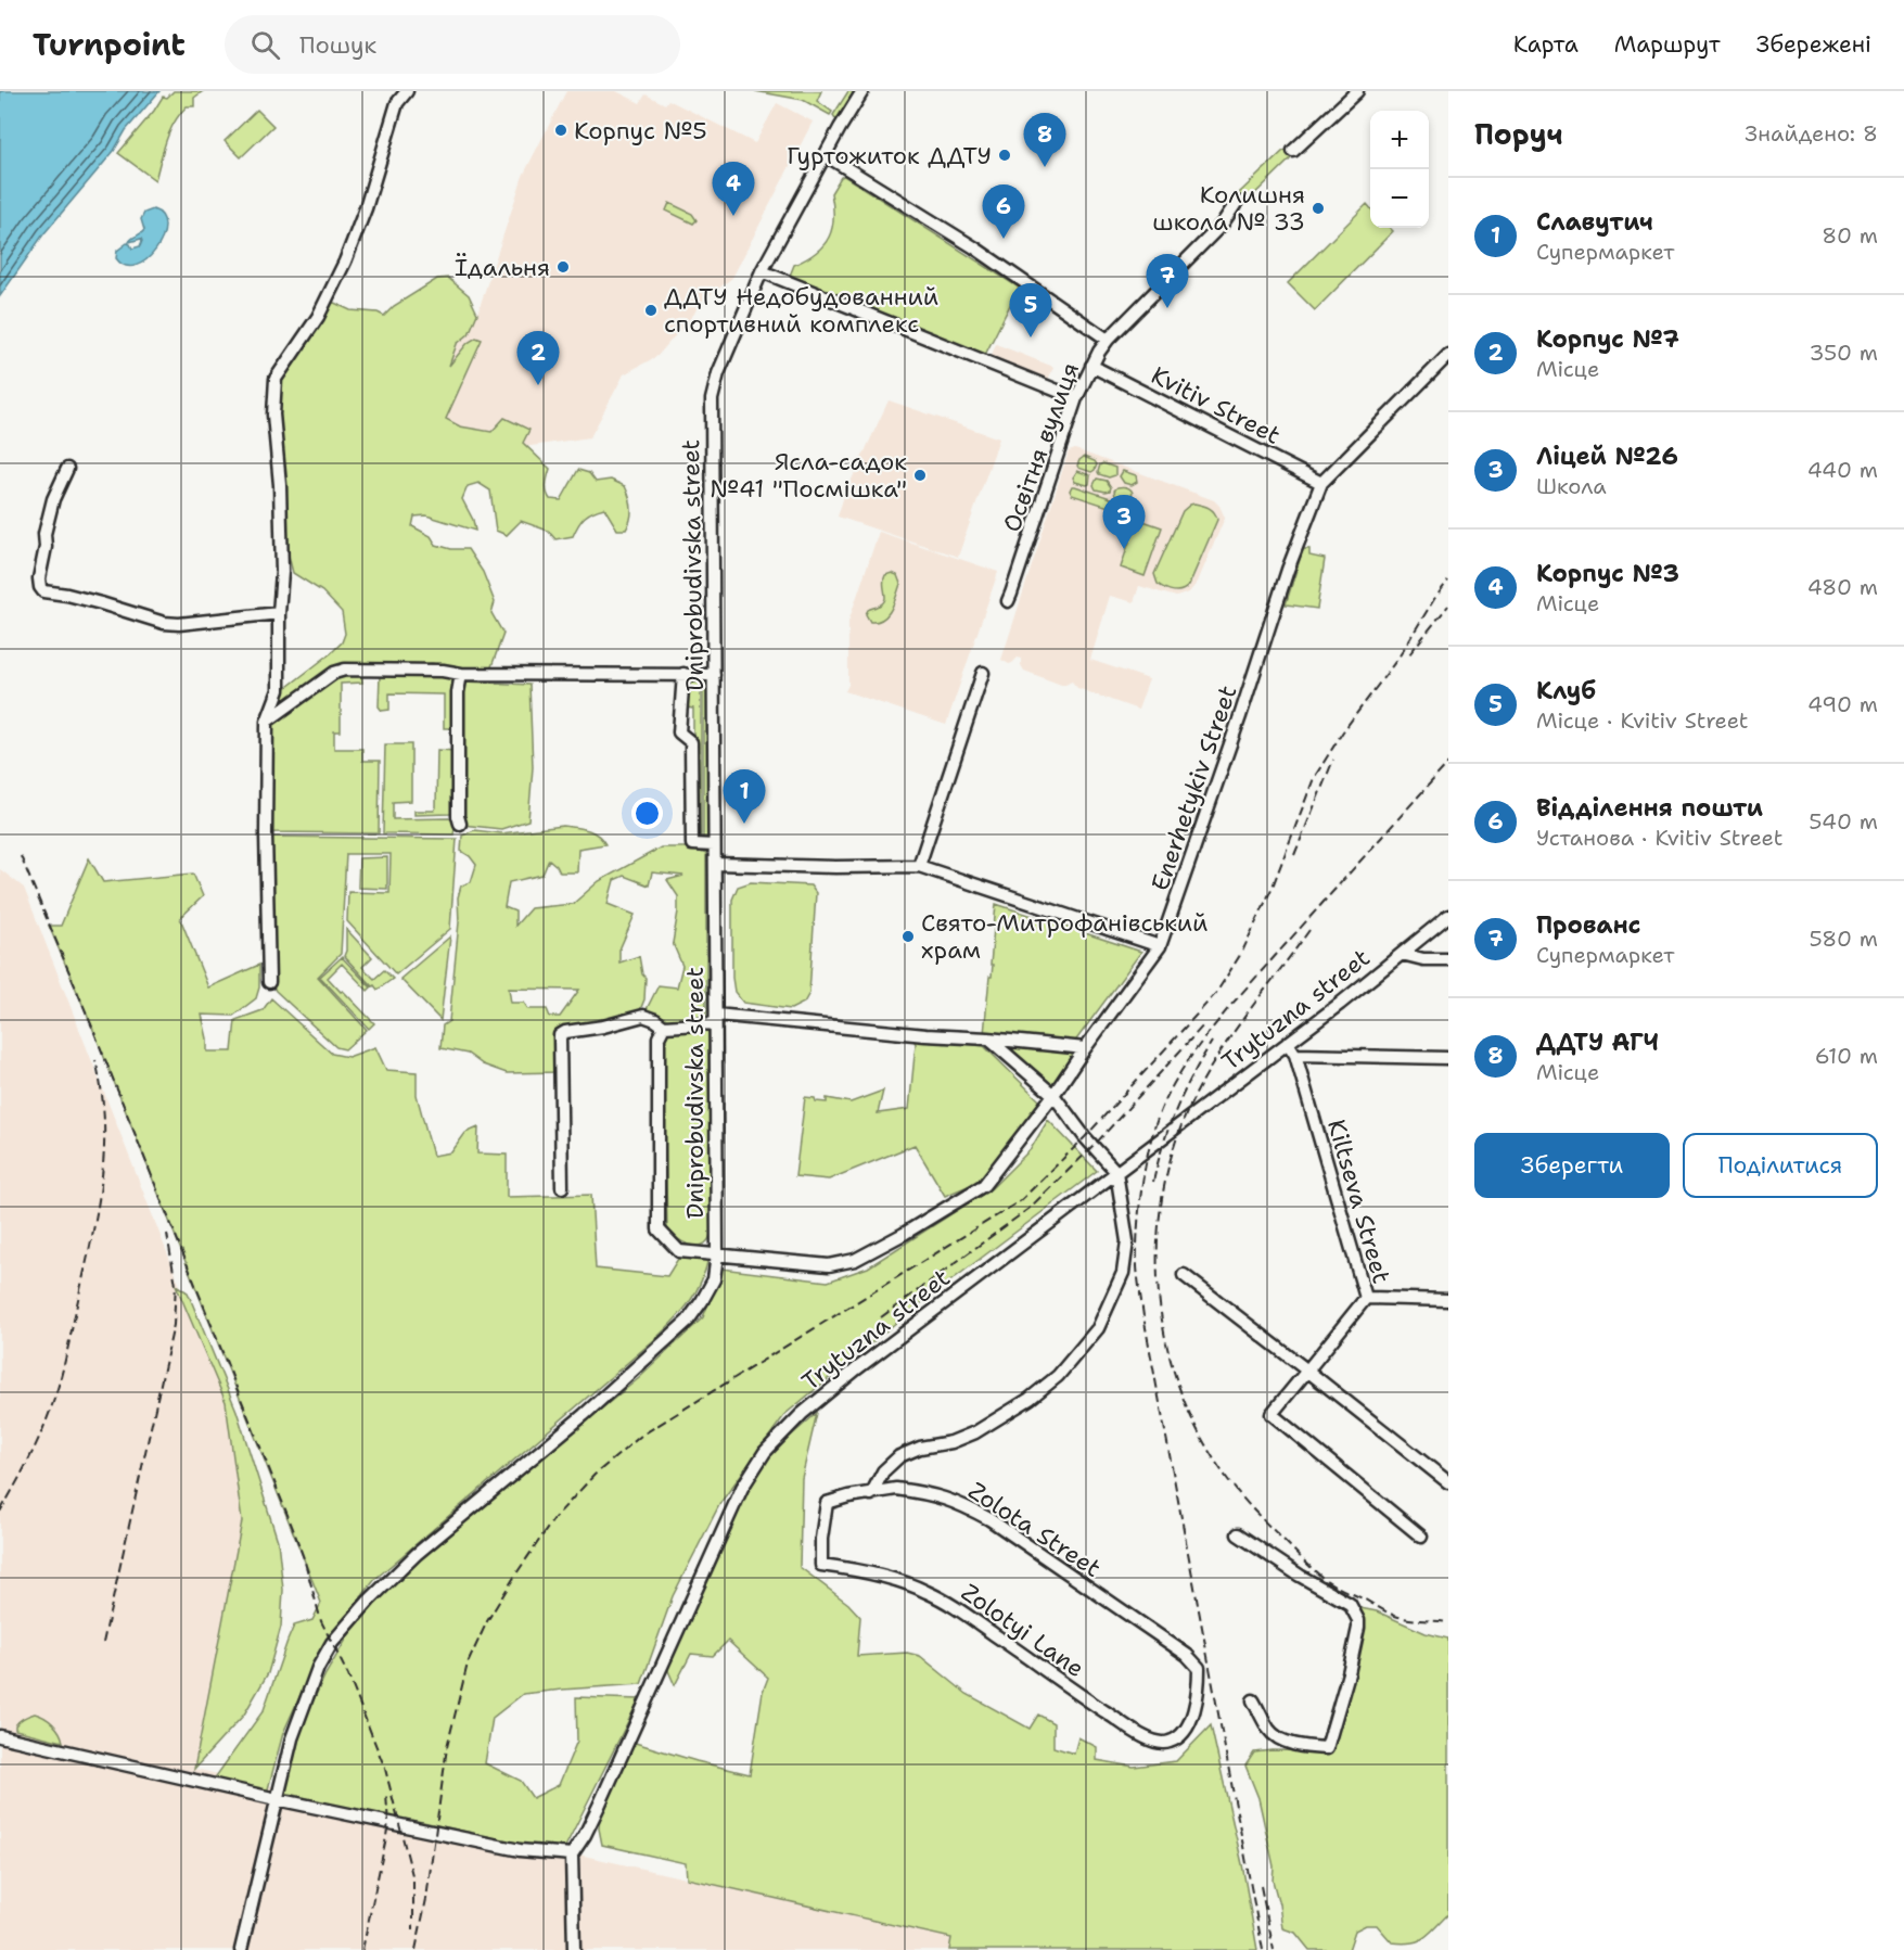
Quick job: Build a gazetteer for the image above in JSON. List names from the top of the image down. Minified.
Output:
{"streets":{"street":["Kvitiv Street","Освітня вулиця","Dniprobudivska street","Enerhetykiv Street","Trytuzna street","Kiltseva Street","Zolota Street","Zolotyi Lane"]},"crossings":[["Kvitiv Street","Освітня вулиця"],["Kvitiv Street","Enerhetykiv Street"],["Dniprobudivska street","Enerhetykiv Street"],["Trytuzna street","Kiltseva Street"],["Zolota Street","Zolotyi Lane"]],"places":["Корпус №5","Гуртожиток ДДТУ","Колишня школа № 33","Їдальня","ДДТУ Недобудованний спортивний комплекс","Ясла-садок №41 \"Посмішка\"","Свято-Митрофанівський храм"],"page":{"header":"Turnpoint","search":"Пошук","nav":["Карта","Маршрут","Збережені"],"heading":["Поруч","Знайдено: 8"],"map_buttons":["+","−"],"pins":["8","4","6","7","5","2","3","1"],"list":[{"mark":"1","name":"Славутич","note":"Супермаркет","value":"80 m"},{"mark":"2","name":"Корпус №7","note":"Місце","value":"350 m"},{"mark":"3","name":"Ліцей №26","note":"Школа","value":"440 m"},{"mark":"4","name":"Корпус №3","note":"Місце","value":"480 m"},{"mark":"5","name":"Клуб","note":"Місце · Kvitiv Street","value":"490 m"},{"mark":"6","name":"Відділення пошти","note":"Установа · Kvitiv Street","value":"540 m"},{"mark":"7","name":"Прованс","note":"Супермаркет","value":"580 m"},{"mark":"8","name":"ДДТУ АГЧ","note":"Місце","value":"610 m"}],"buttons":["Зберегти","Поділитися"]}}
